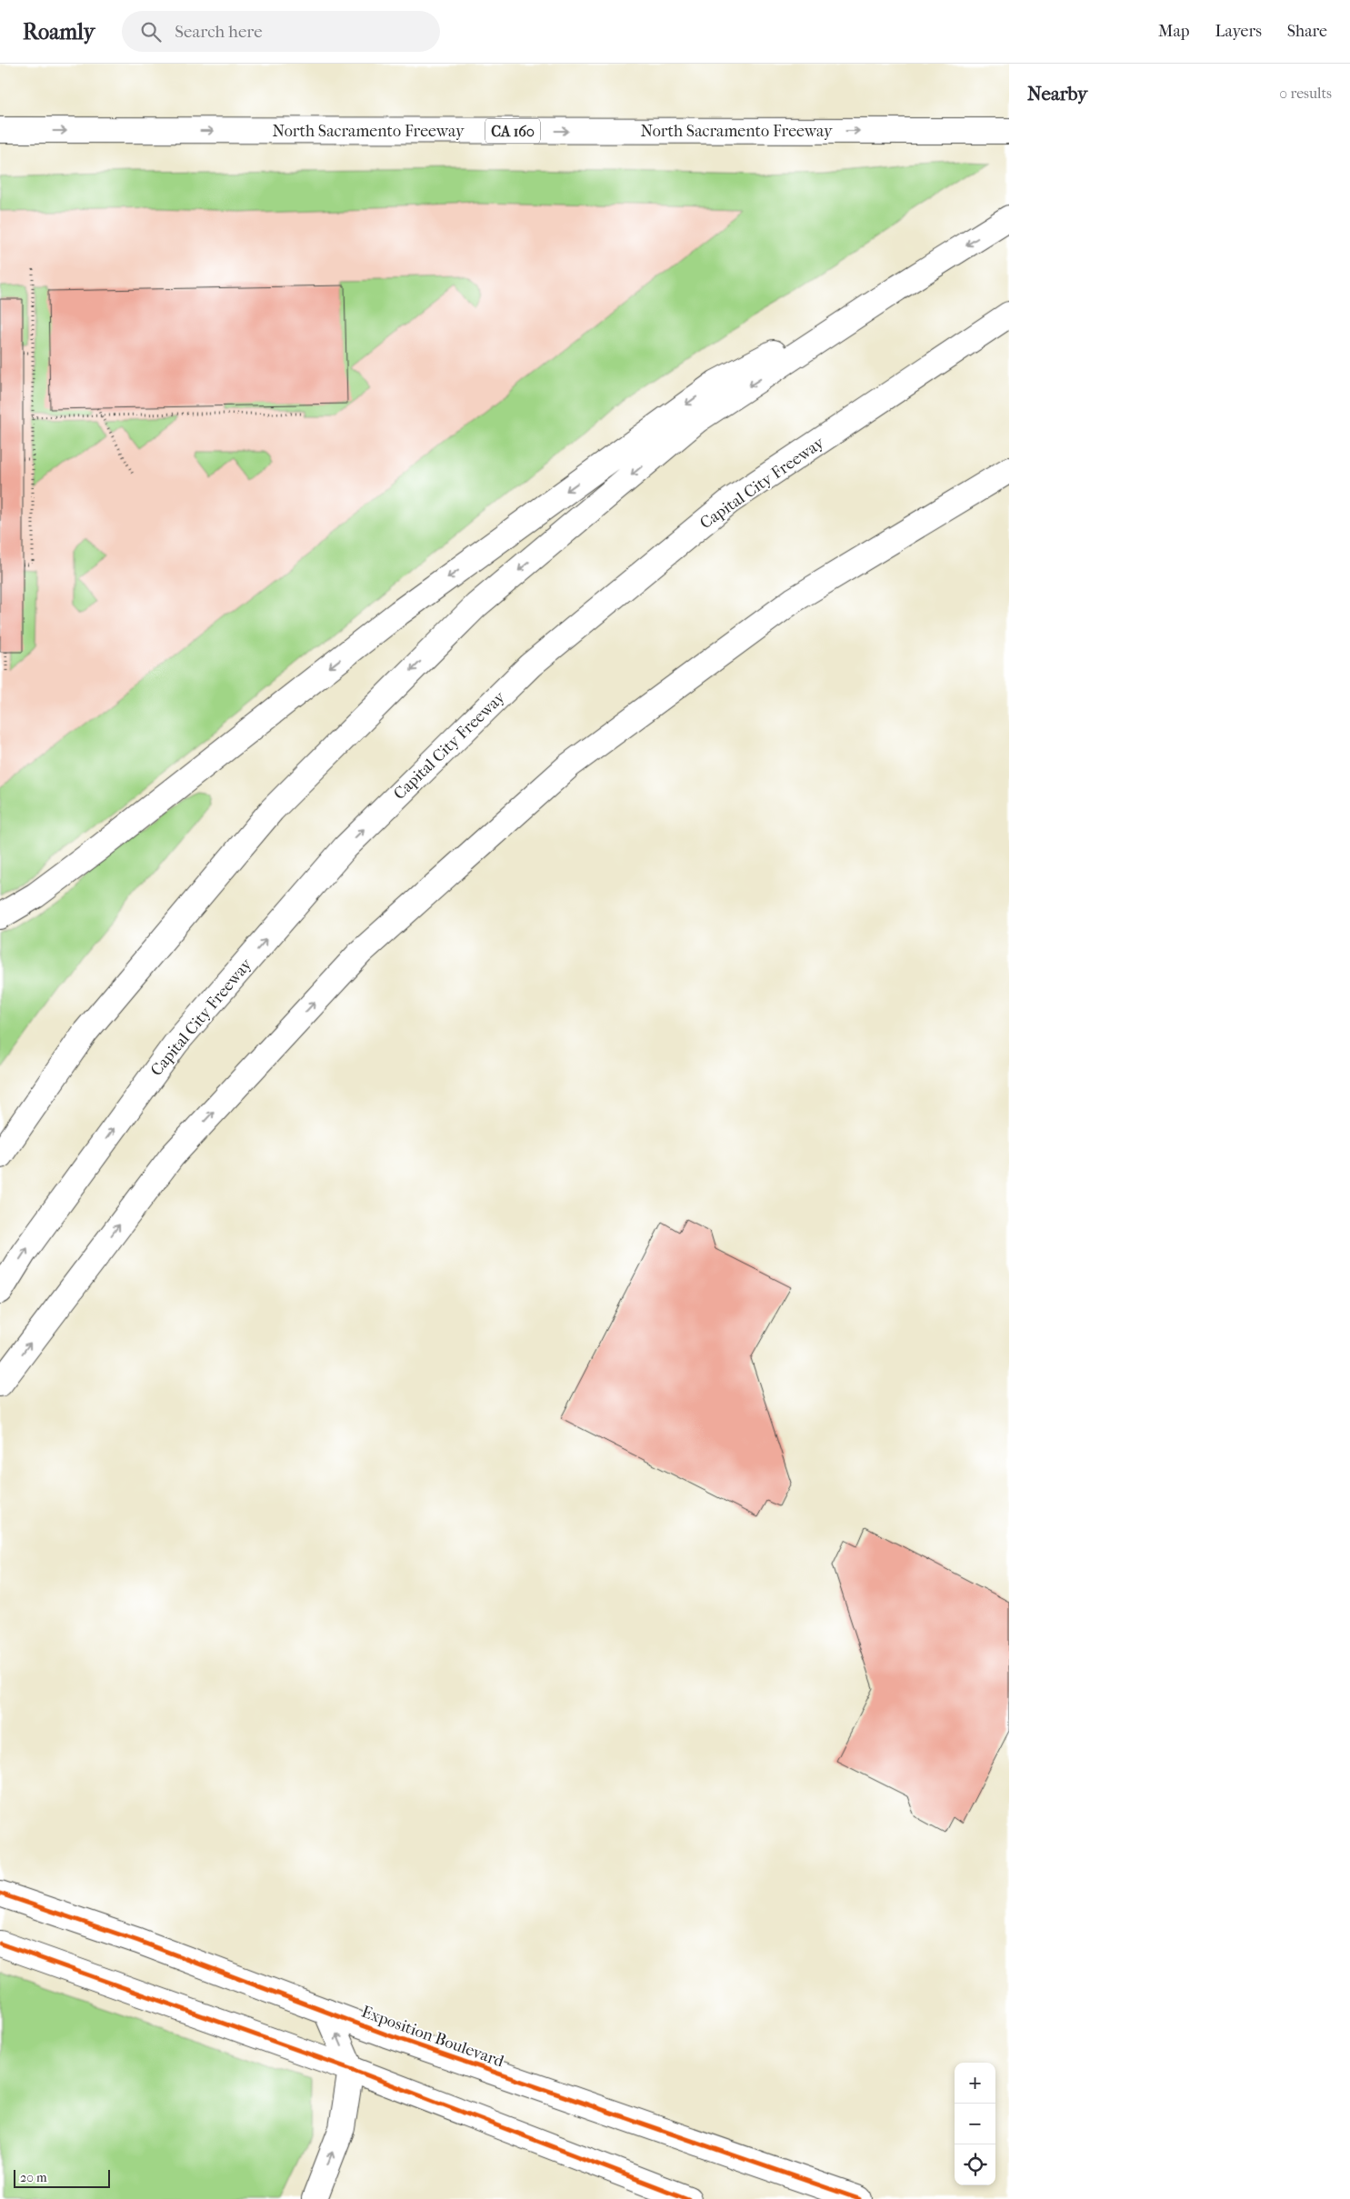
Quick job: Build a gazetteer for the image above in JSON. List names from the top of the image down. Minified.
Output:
{"streets":{"main road":["North Sacramento Freeway","CA 160","Capital City Freeway","Exposition Boulevard"]},"one_way":["North Sacramento Freeway"],"scale_bar":"20 m","page":{"header":"Roamly","search":"Search here","nav":["Map","Layers","Share"],"heading":["Nearby","0 results"],"map_buttons":["+","−"],"scale":"20 m"}}
